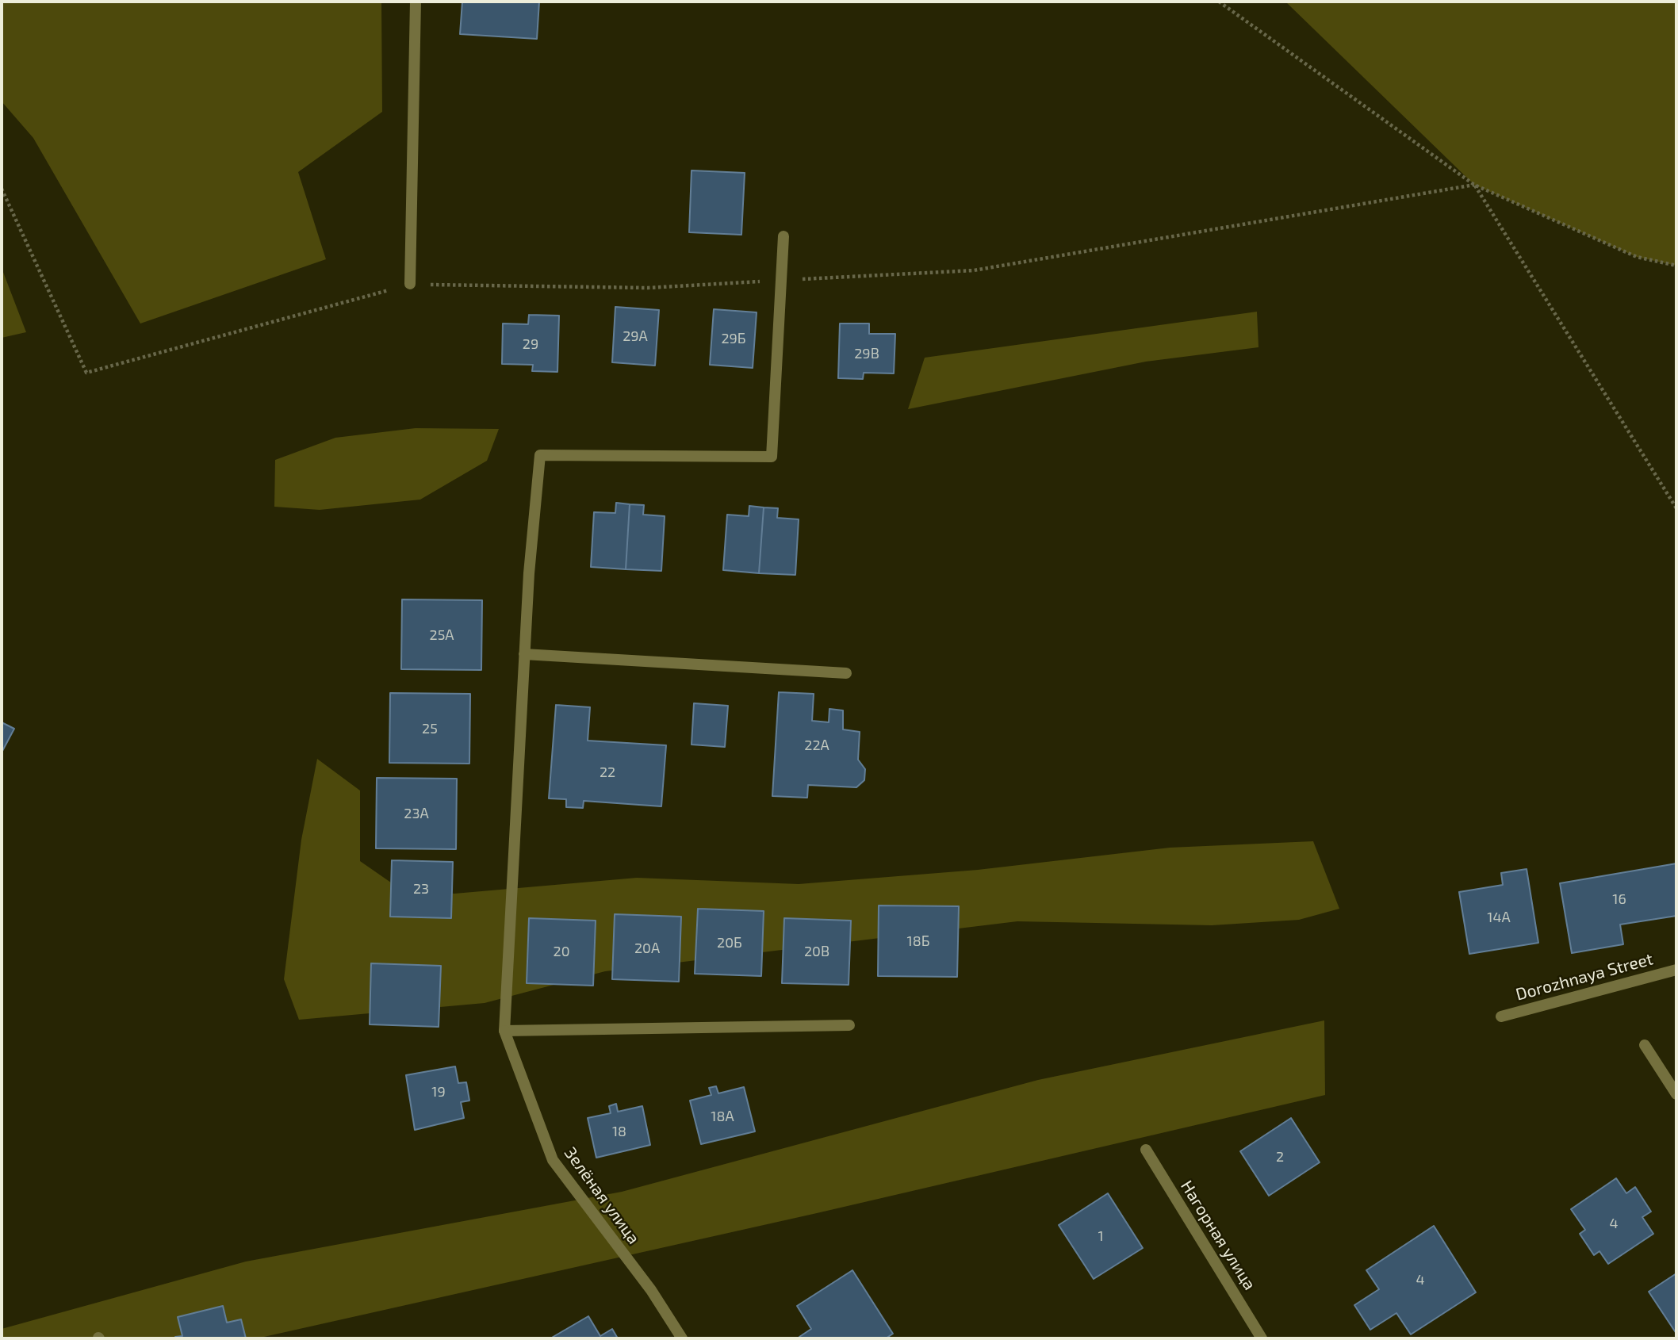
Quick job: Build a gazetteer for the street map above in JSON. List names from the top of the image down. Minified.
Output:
{"streets":{"street":["Dorozhnaya Street","Зелёная улица","Нагорная улица"]},"house_numbers":["29А","29Б","29","29В","25А","25","22А","22","23А","23","16","14А","18Б","20Б","20А","20","20В","19","18А","18","2","4","1","4"]}
